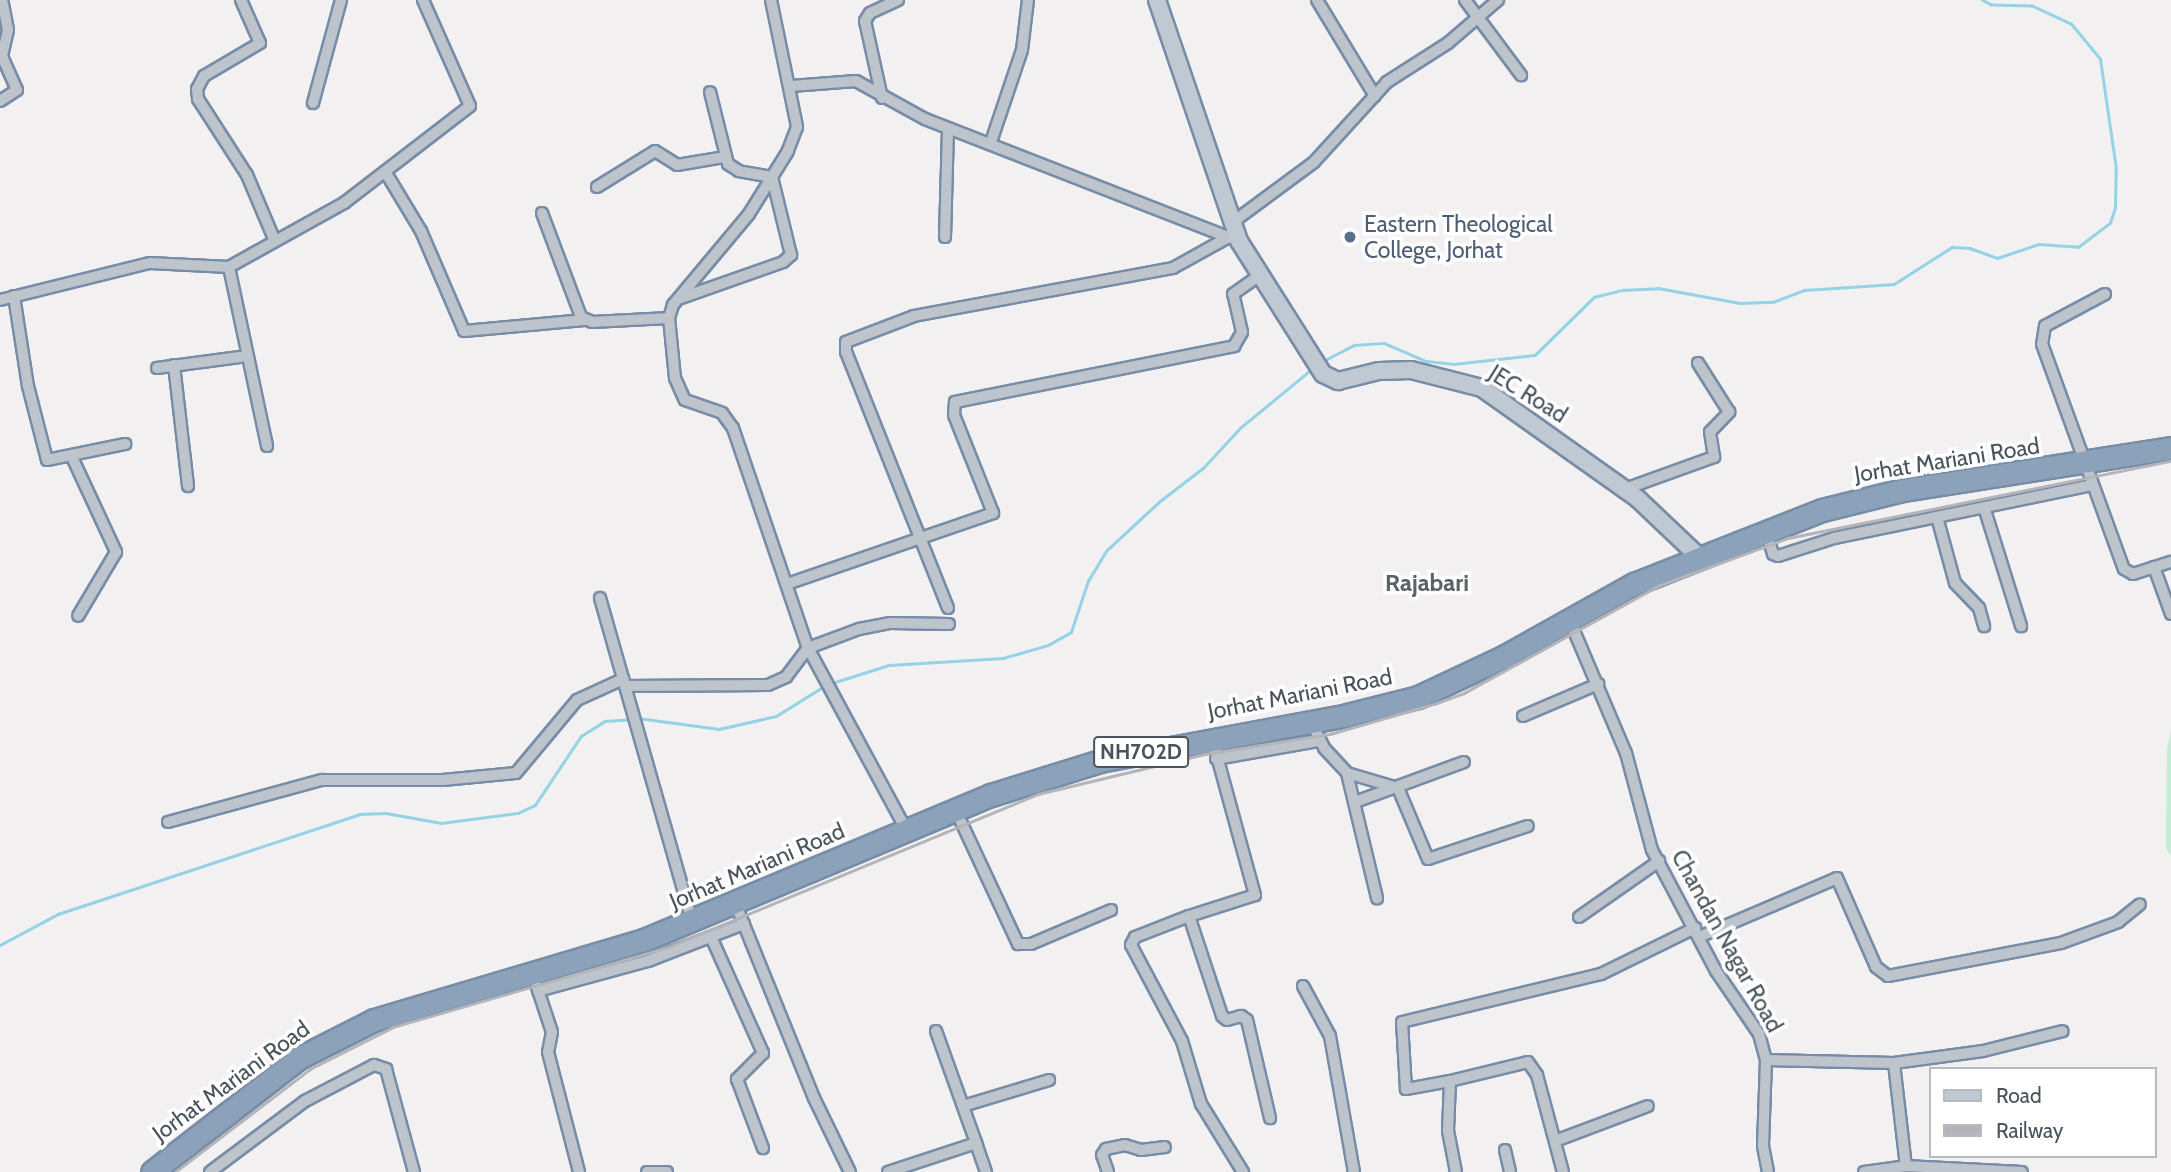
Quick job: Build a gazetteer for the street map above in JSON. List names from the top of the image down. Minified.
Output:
{"streets":{"highway":["Jorhat Mariani Road","NH702D"],"street":["JEC Road","Chandan Nagar Road"]},"crossings":[["JEC Road","Jorhat Mariani Road"],["Jorhat Mariani Road","Chandan Nagar Road"]],"districts":["Rajabari"],"places":["Eastern Theological College, Jorhat"],"legend":["Road","Railway"]}
